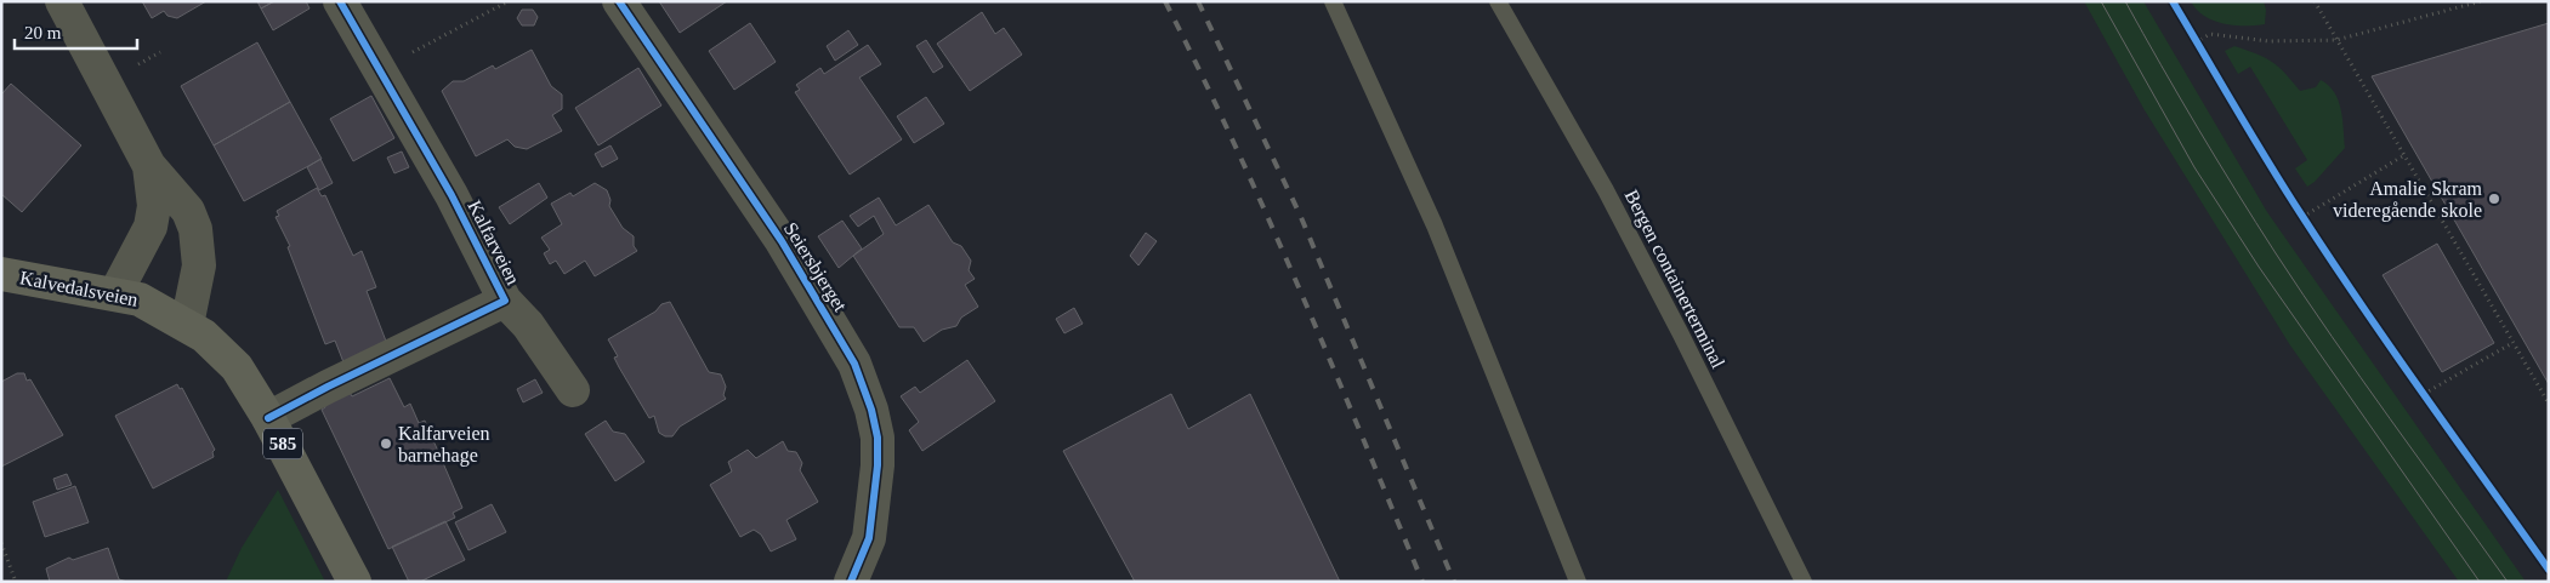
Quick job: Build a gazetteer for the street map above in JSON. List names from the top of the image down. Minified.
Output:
{"streets":{"main road":["Kalvedalsveien","585"],"street":["Kalfarveien","Seiersbjerget"],"lane":["Bergen containerterminal"]},"crossings":[["Kalfarveien","585"],["Kalvedalsveien","585"]],"places":["Amalie Skram videregående skole","Kalfarveien barnehage"],"scale_bar":"20 m"}
